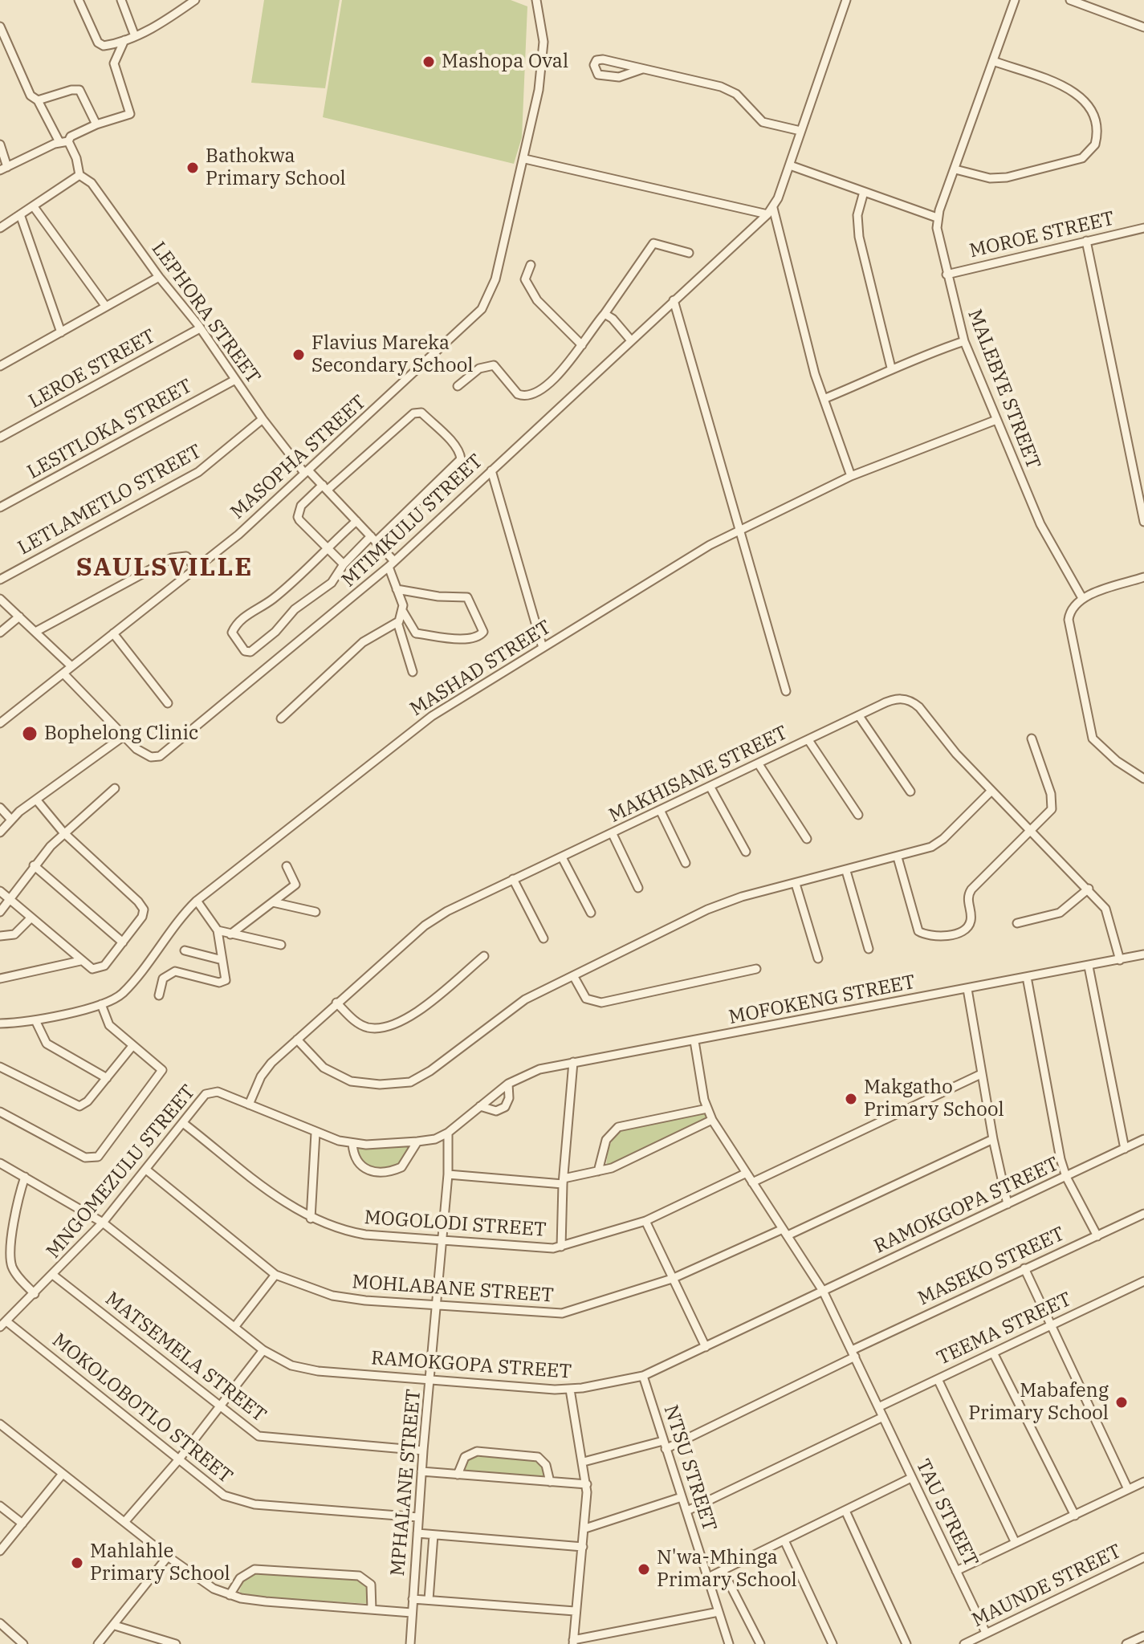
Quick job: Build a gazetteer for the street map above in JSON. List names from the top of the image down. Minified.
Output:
{"streets":{"street":["MOROE STREET","LEPHORA STREET","LEROE STREET","MALEBYE STREET","LESITLOKA STREET","MASOPHA STREET","LETLAMETLO STREET","MTIMKULU STREET","MASHAD STREET","MAKHISANE STREET","MOFOKENG STREET","MNGOMEZULU STREET","RAMOKGOPA STREET","MOGOLODI STREET","MASEKO STREET","MOHLABANE STREET","TEEMA STREET","MATSEMELA STREET","MOKOLOBOTLO STREET","NTSU STREET","MPHALANE STREET","TAU STREET","MAUNDE STREET"]},"crossings":[["MOROE STREET","MALEBYE STREET"],["LEPHORA STREET","LEROE STREET"],["LEPHORA STREET","LESITLOKA STREET"],["LEPHORA STREET","MASOPHA STREET"],["LEPHORA STREET","LETLAMETLO STREET"],["LEPHORA STREET","MTIMKULU STREET"],["MALEBYE STREET","MASHAD STREET"],["MASOPHA STREET","MTIMKULU STREET"],["MAKHISANE STREET","MOFOKENG STREET"],["MOFOKENG STREET","MNGOMEZULU STREET"],["MOFOKENG STREET","MPHALANE STREET"],["MOFOKENG STREET","TAU STREET"],["MNGOMEZULU STREET","RAMOKGOPA STREET"],["MNGOMEZULU STREET","MOGOLODI STREET"],["MNGOMEZULU STREET","MOHLABANE STREET"],["MNGOMEZULU STREET","MATSEMELA STREET"],["MNGOMEZULU STREET","MOKOLOBOTLO STREET"],["RAMOKGOPA STREET","NTSU STREET"],["RAMOKGOPA STREET","MPHALANE STREET"],["RAMOKGOPA STREET","TAU STREET"],["MOGOLODI STREET","MPHALANE STREET"],["MOGOLODI STREET","TAU STREET"],["MASEKO STREET","NTSU STREET"],["MASEKO STREET","TAU STREET"],["MOHLABANE STREET","MPHALANE STREET"],["MOHLABANE STREET","TAU STREET"],["TEEMA STREET","TAU STREET"],["MATSEMELA STREET","MPHALANE STREET"],["MOKOLOBOTLO STREET","MPHALANE STREET"],["TAU STREET","MAUNDE STREET"]],"districts":["SAULSVILLE"],"places":["Mashopa Oval","Bathokwa Primary School","Flavius Mareka Secondary School","Bophelong Clinic","Makgatho Primary School","Mabafeng Primary School","Mahlahle Primary School","N'wa-Mhinga Primary School"]}
